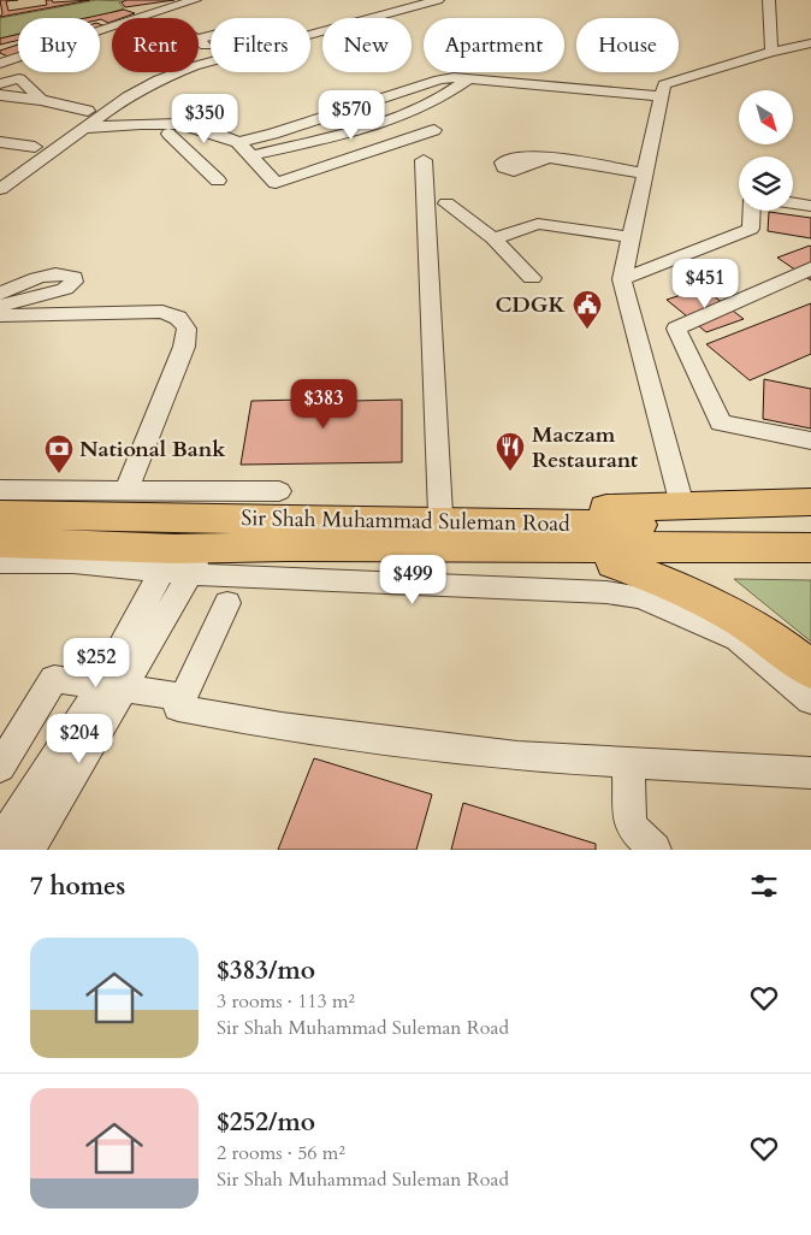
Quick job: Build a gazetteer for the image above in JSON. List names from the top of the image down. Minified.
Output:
{"streets":{"highway":["Sir Shah Muhammad Suleman Road"]},"places":{"public building":["CDGK"],"restaurant":["Maczam Restaurant"],"bank":["National Bank"]},"north":"bottom right","page":{"chip":["Buy","Rent","Filters","New","Apartment","House"],"price":["$570","$350","$451","$383","$499","$252","$204"],"heading":"7 homes","list":[{"name":"$383/mo","note":"3 rooms · 113 m² · Sir Shah Muhammad Suleman Road"},{"name":"$252/mo","note":"2 rooms · 56 m² · Sir Shah Muhammad Suleman Road"}]}}
